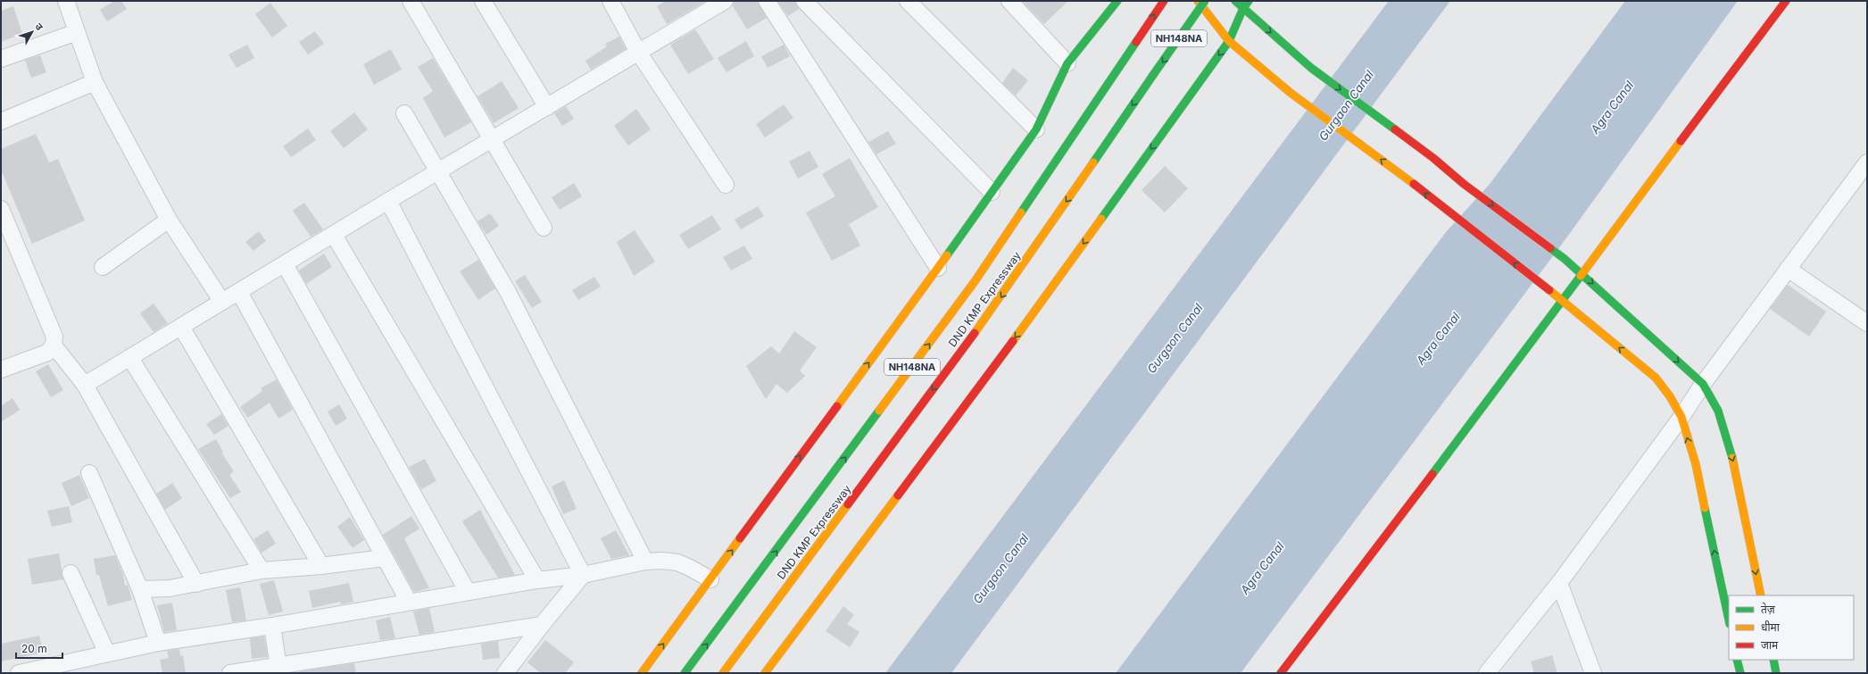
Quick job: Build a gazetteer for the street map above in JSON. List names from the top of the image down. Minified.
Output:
{"streets":{"main road":["NH148NA","DND KMP Expressway"]},"water":["Gurgaon Canal","Agra Canal"],"legend":["तेज़","धीमा","जाम"],"scale_bar":"20 m","north":"top right"}
